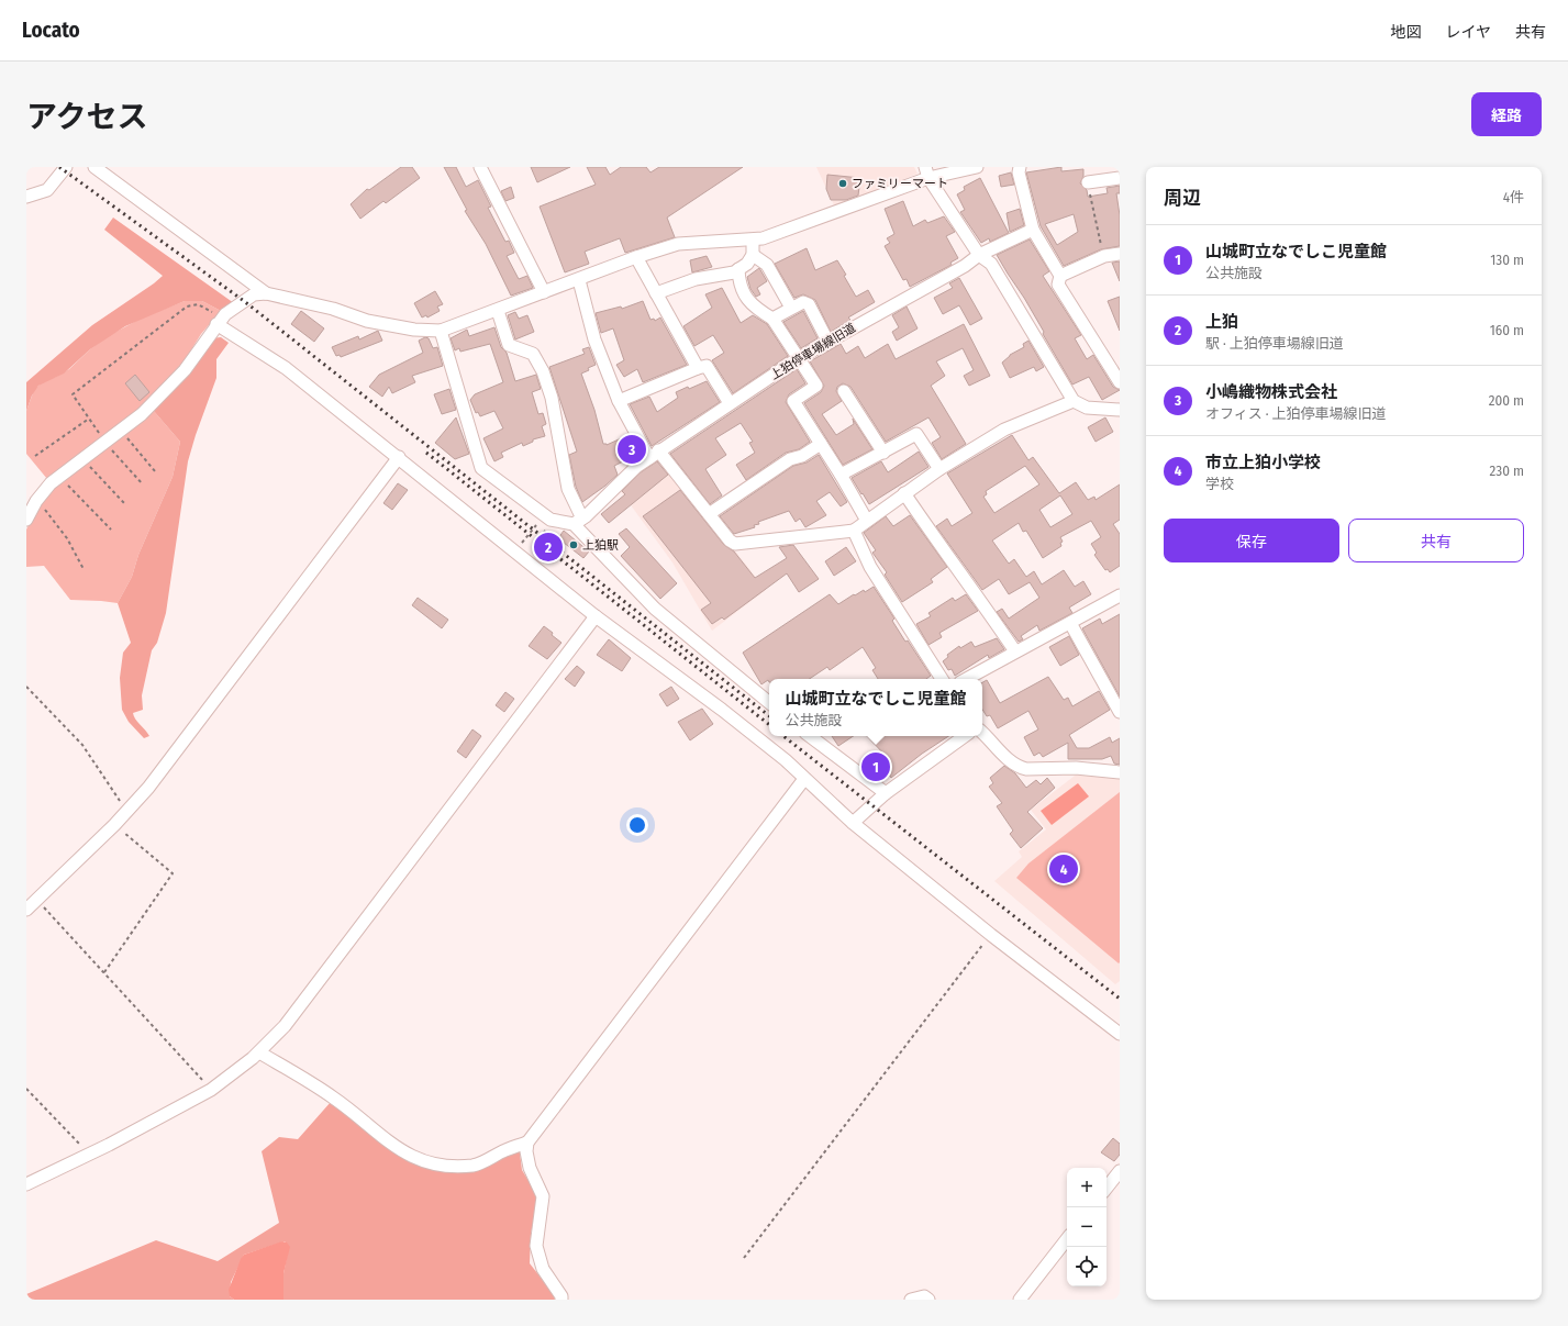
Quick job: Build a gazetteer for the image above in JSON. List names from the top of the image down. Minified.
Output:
{"streets":{"street":["上狛停車場線旧道"]},"places":["ファミリーマート","上狛駅"],"page":{"header":"Locato","nav":["地図","レイヤ","共有"],"title":"アクセス","buttons":["経路",["保存","共有"]],"heading":["周辺","4件"],"list":[{"mark":"1","name":"山城町立なでしこ児童館","note":"公共施設","value":"130 m"},{"mark":"2","name":"上狛","note":"駅 · 上狛停車場線旧道","value":"160 m"},{"mark":"3","name":"小嶋織物株式会社","note":"オフィス · 上狛停車場線旧道","value":"200 m"},{"mark":"4","name":"市立上狛小学校","note":"学校","value":"230 m"}],"pins":["3","2","1","4"],"popup":["山城町立なでしこ児童館","公共施設"],"map_buttons":["+","−"]}}
